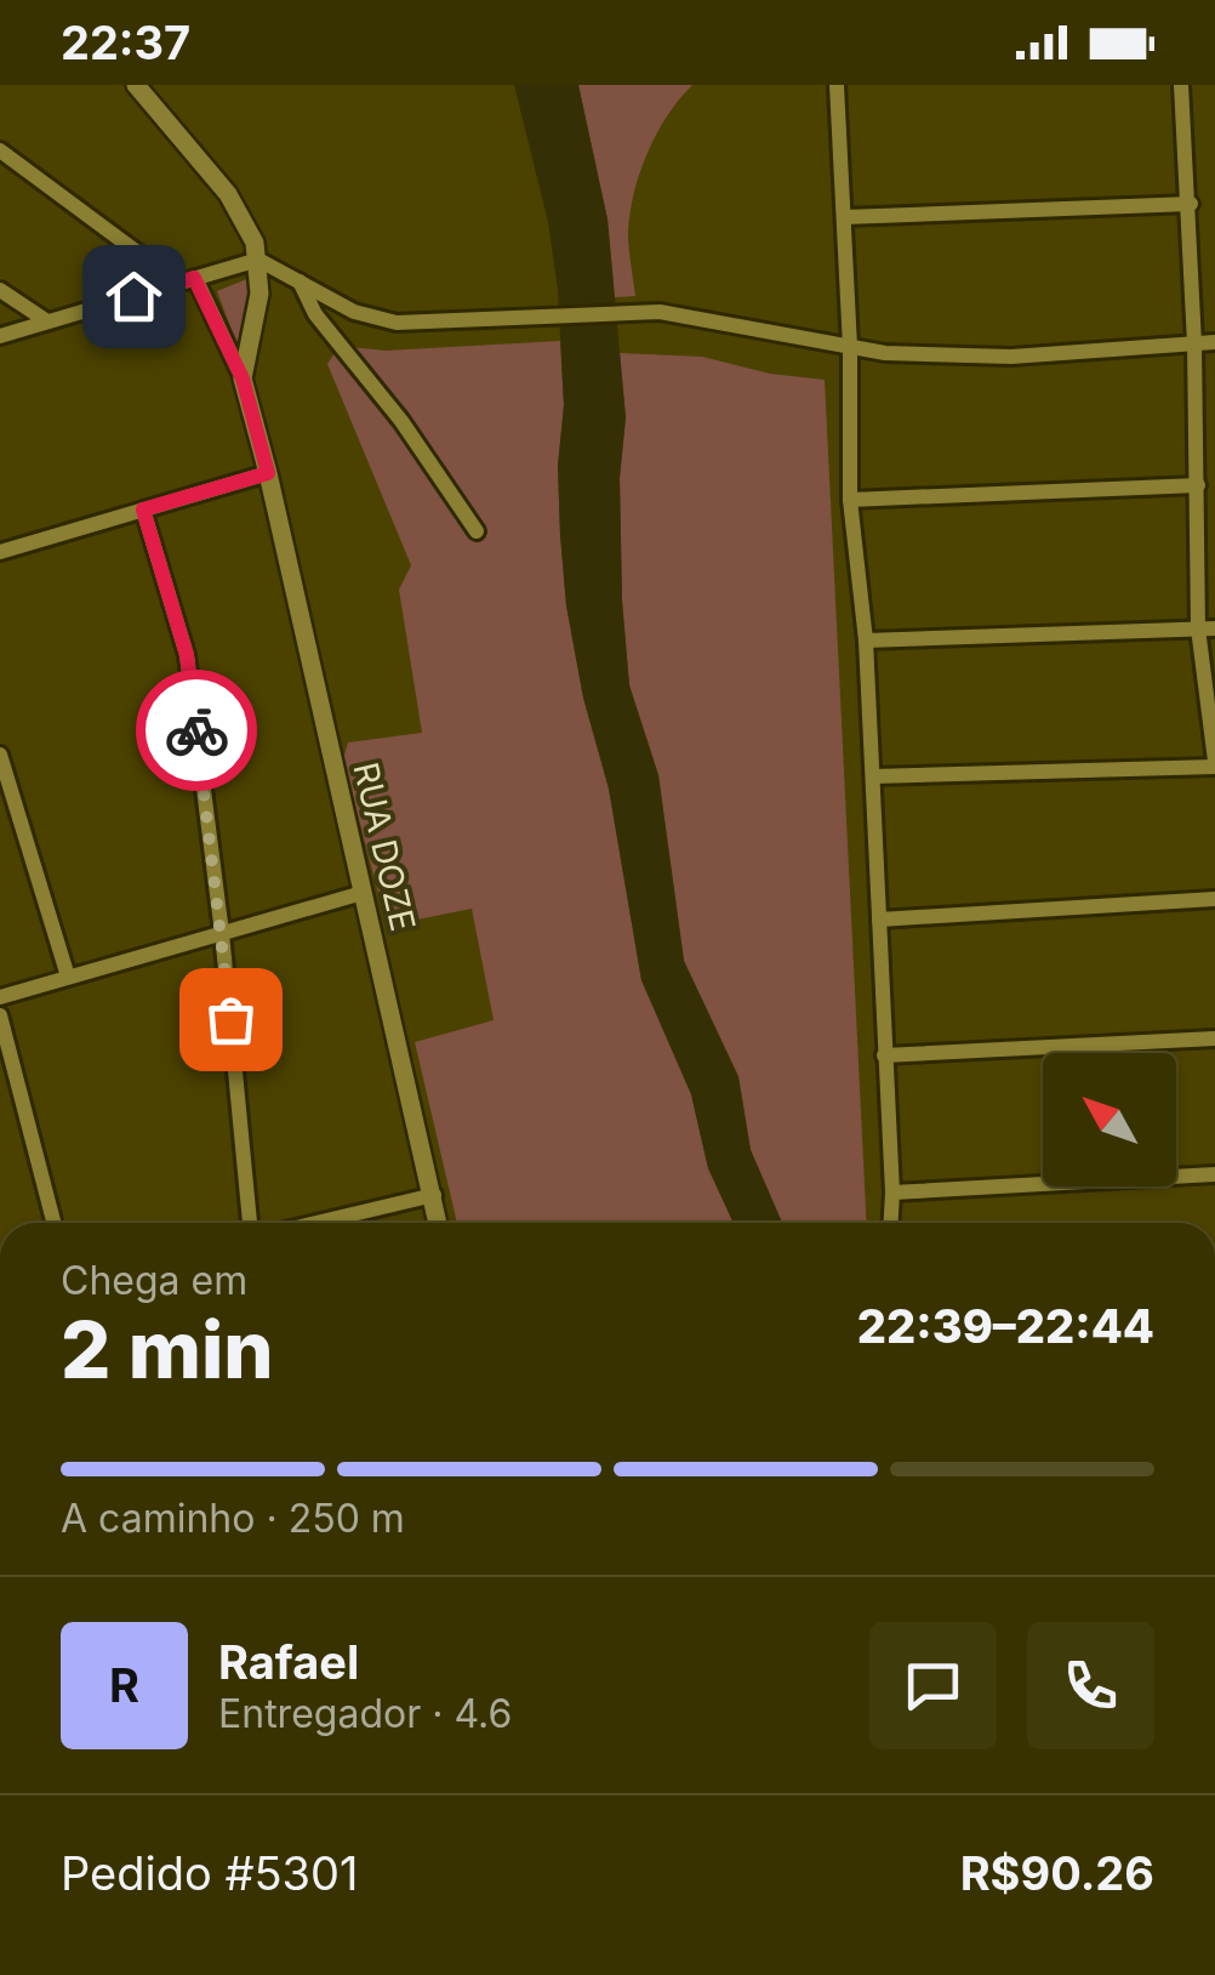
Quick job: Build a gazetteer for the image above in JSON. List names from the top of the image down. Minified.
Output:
{"streets":{"street":["RUA DOZE"]},"north":"top left","page":{"status":"22:37","heading":["2 min","Chega em","22:39–22:44"],"panel":["Rafael","Entregador · 4.6","Pedido #5301","R$90.26"],"bar":"A caminho · 250 m","round":"R"}}
